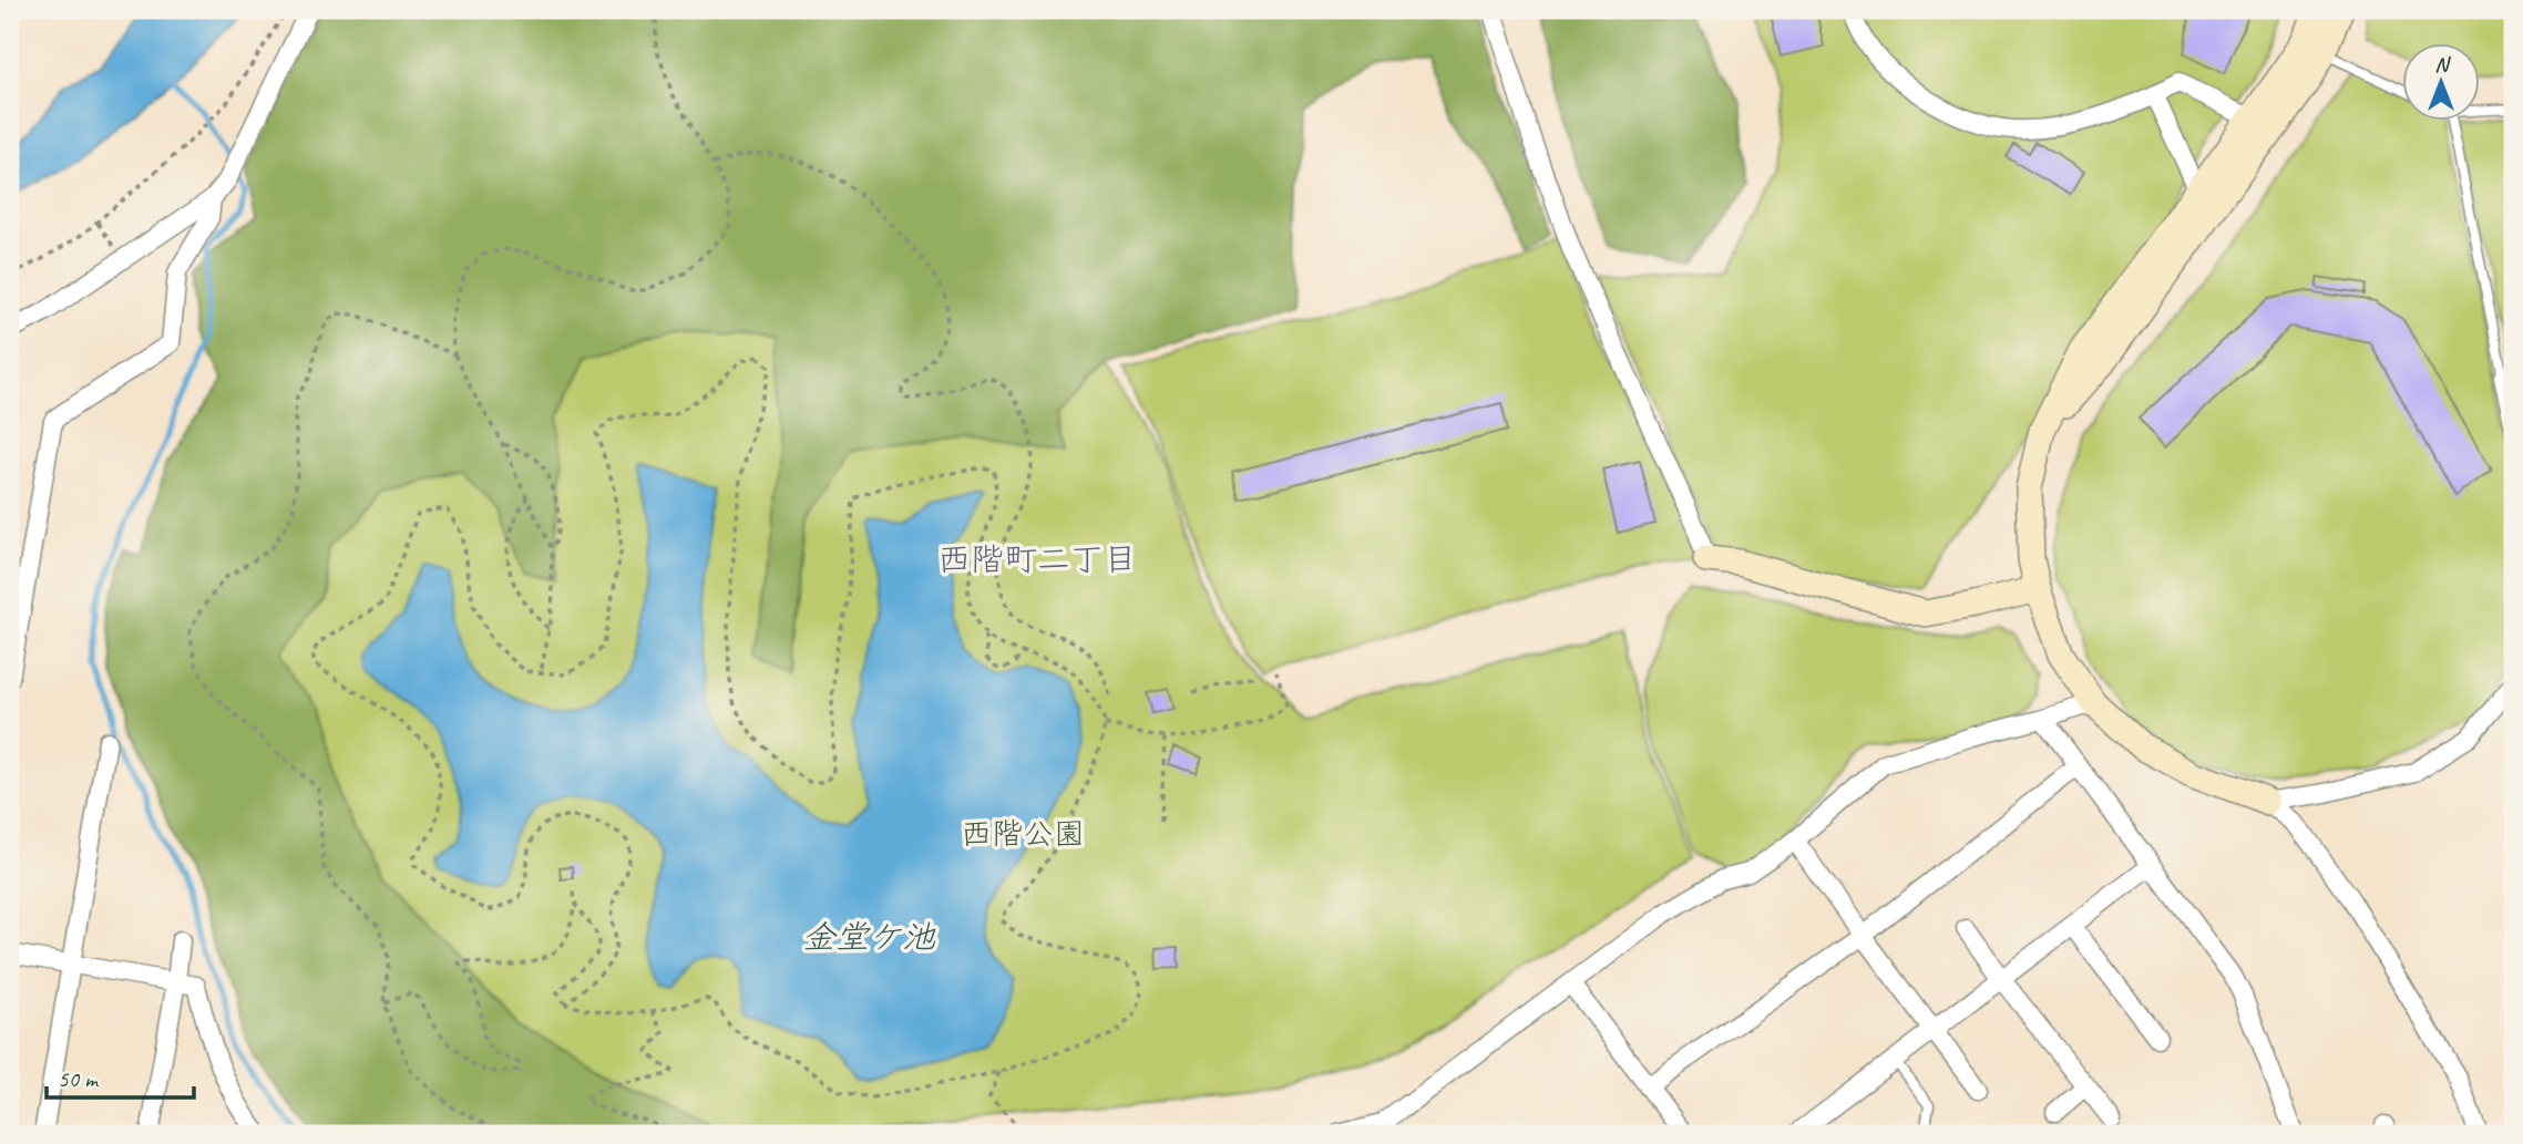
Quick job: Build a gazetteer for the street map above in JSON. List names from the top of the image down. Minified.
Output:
{"districts":["西階町二丁目"],"water":["金堂ケ池"],"parks":["西階公園"],"scale_bar":"50 m","north":"top"}
